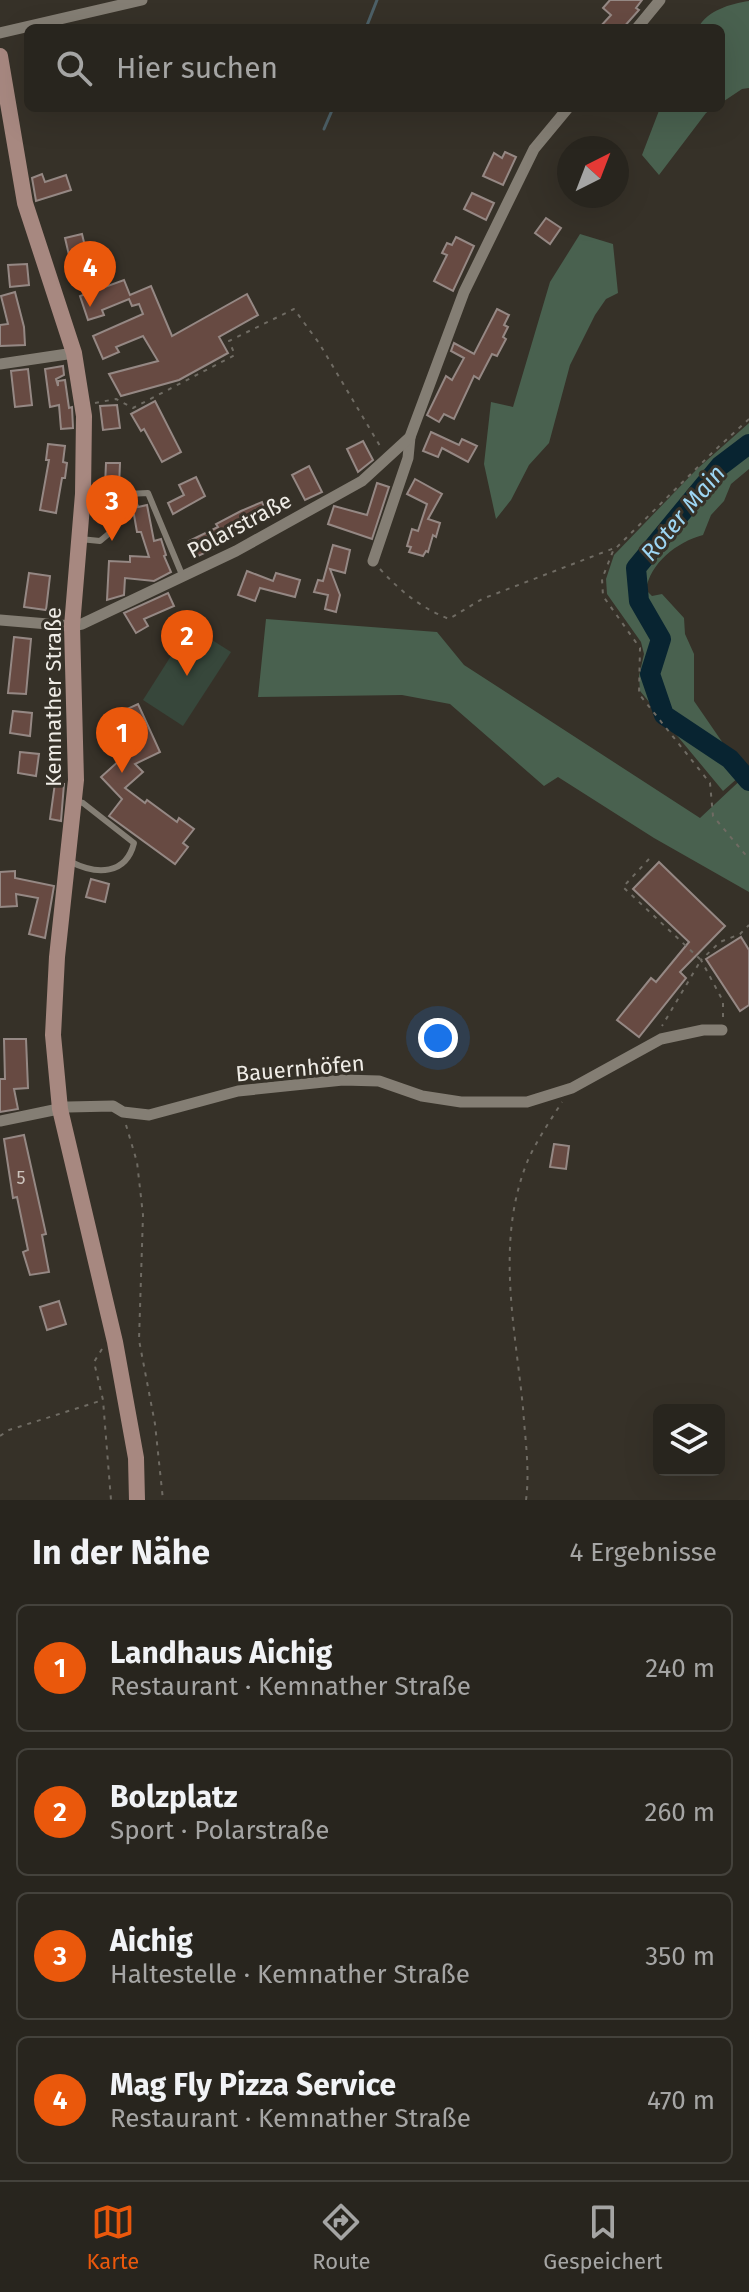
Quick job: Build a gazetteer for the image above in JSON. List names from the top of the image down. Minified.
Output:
{"streets":{"main road":["Kemnather Straße"],"street":["Polarstraße","Bauernhöfen"]},"crossings":[["Polarstraße","Kemnather Straße"],["Kemnather Straße","Bauernhöfen"]],"water":["Roter Main"],"house_numbers":["5"],"north":"top right","page":{"search":"Hier suchen","pins":["4","3","2","1"],"heading":["In der Nähe","4 Ergebnisse"],"list":[{"mark":"1","name":"Landhaus Aichig","note":"Restaurant · Kemnather Straße","value":"240 m"},{"mark":"2","name":"Bolzplatz","note":"Sport · Polarstraße","value":"260 m"},{"mark":"3","name":"Aichig","note":"Haltestelle · Kemnather Straße","value":"350 m"},{"mark":"4","name":"Mag Fly Pizza Service","note":"Restaurant · Kemnather Straße","value":"470 m"}],"nav":["Karte","Route","Gespeichert"]}}
